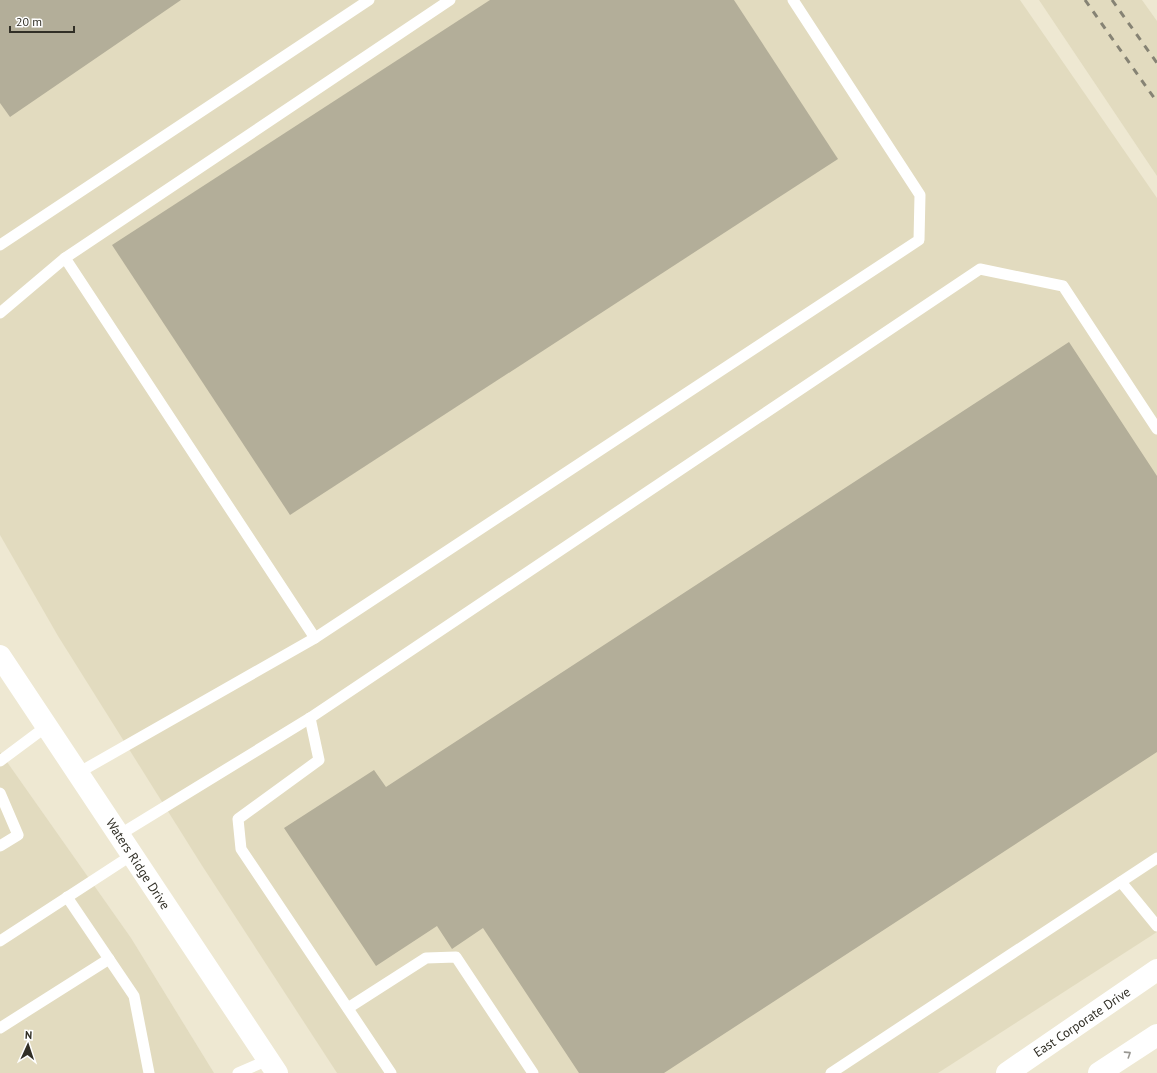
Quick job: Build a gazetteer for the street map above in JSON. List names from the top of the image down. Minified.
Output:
{"streets":{"street":["Waters Ridge Drive","East Corporate Drive"]},"scale_bar":"20 m","north":"top"}
